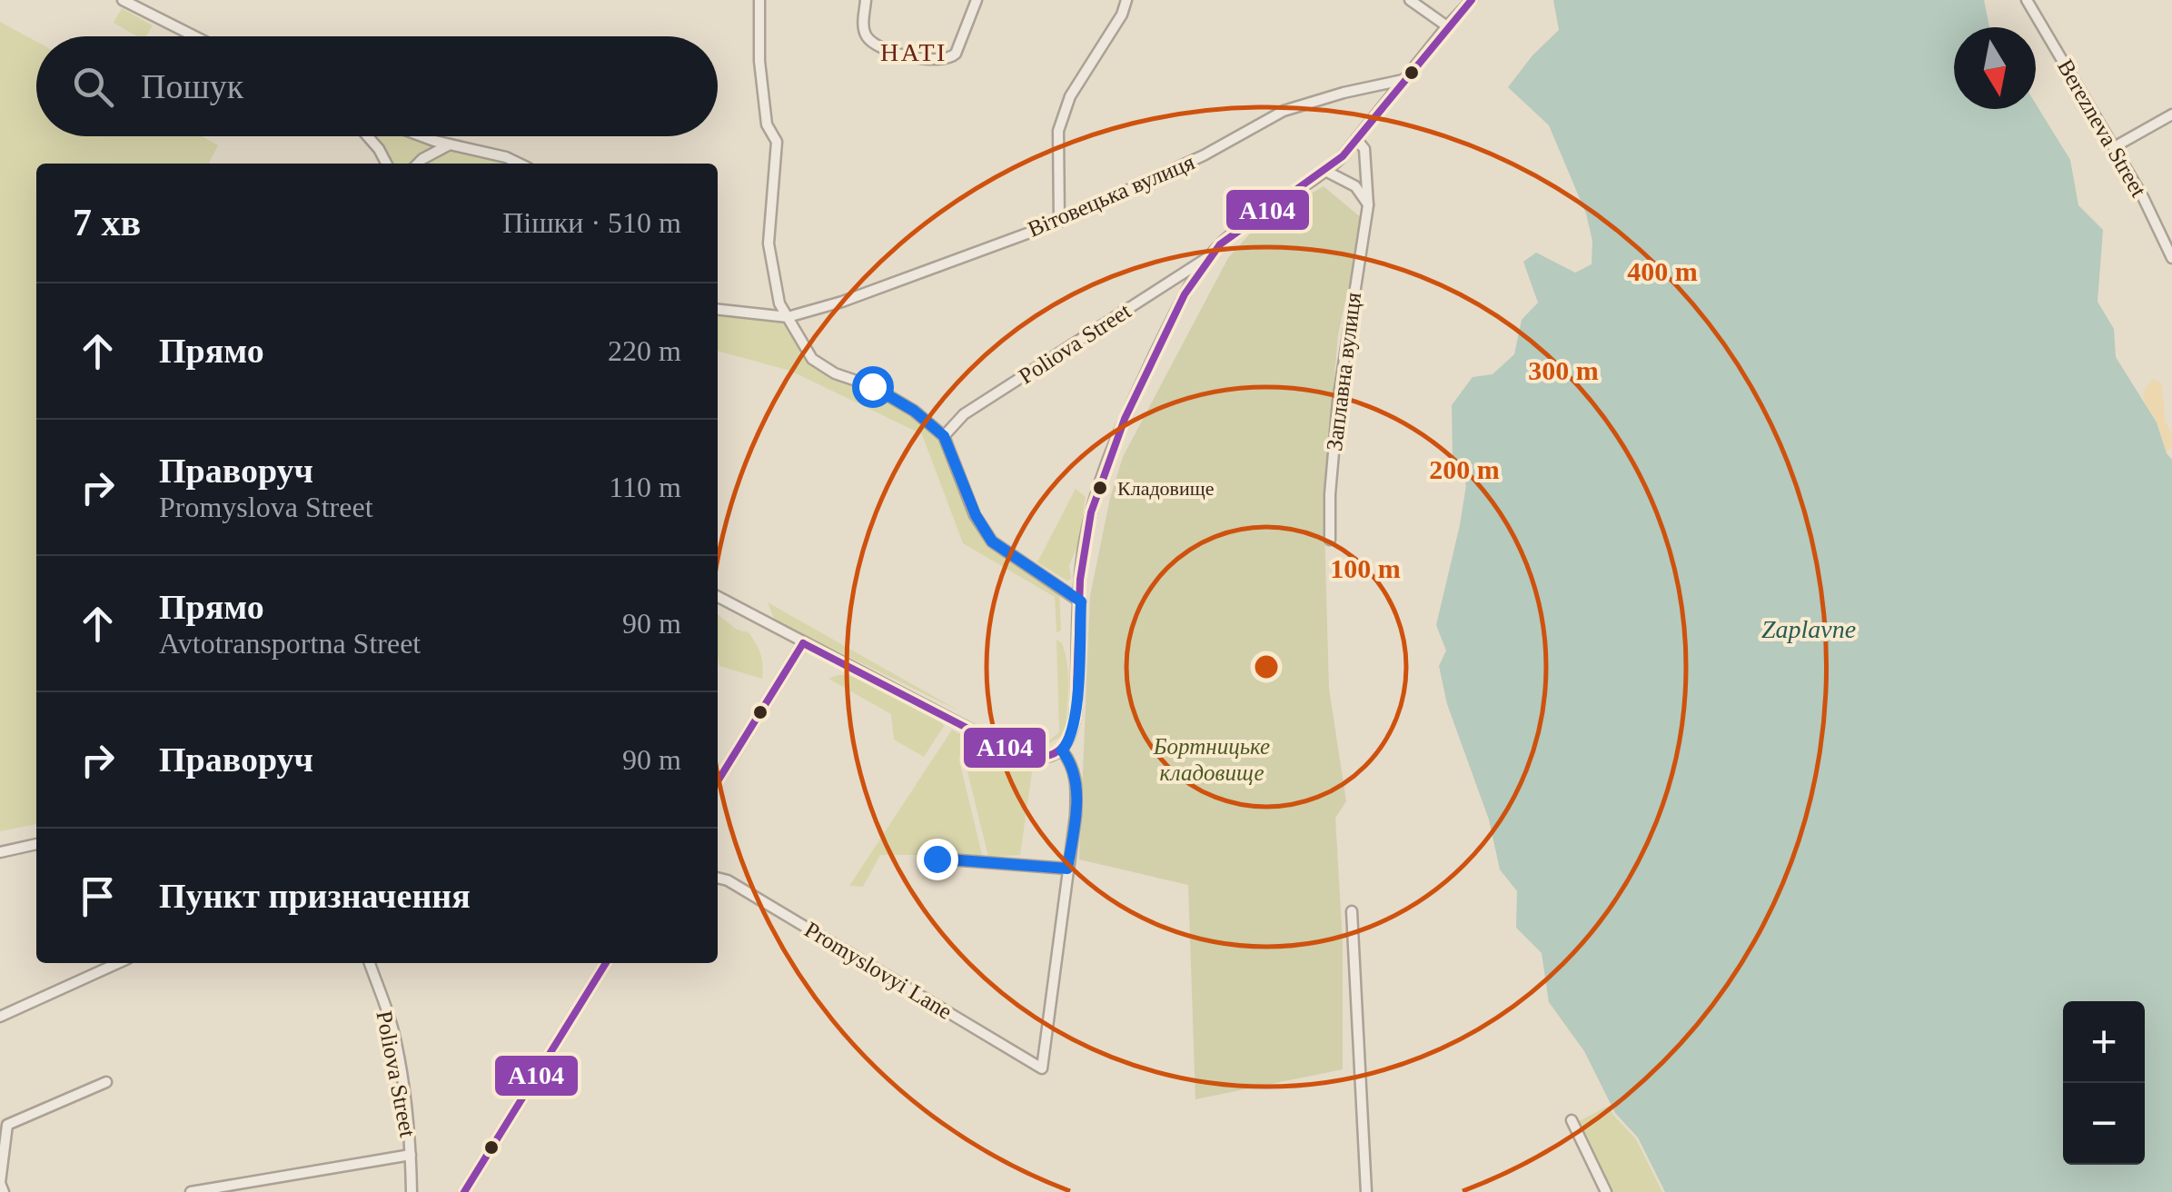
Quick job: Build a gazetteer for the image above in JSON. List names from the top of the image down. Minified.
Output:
{"streets":{"street":["Berezneva Street","Вітовецька вулиця","Poliova Street","Заплавна вулиця","Promyslovyi Lane"]},"districts":["HATI"],"water":["Zaplavne"],"parks":["Бортницьке кладовище"],"places":["Кладовище"],"lines":["transit line А104"],"north":"bottom","page":{"search":"Пошук","heading":["7 хв","Пішки · 510 m"],"list":[["Прямо","220 m"],["Праворуч","Promyslova Street","110 m"],["Прямо","Avtotransportna Street","90 m"],["Праворуч","90 m"],"Пункт призначення"],"map_buttons":["+","−"]},"rings":["400 m","300 m","200 m","100 m"]}
